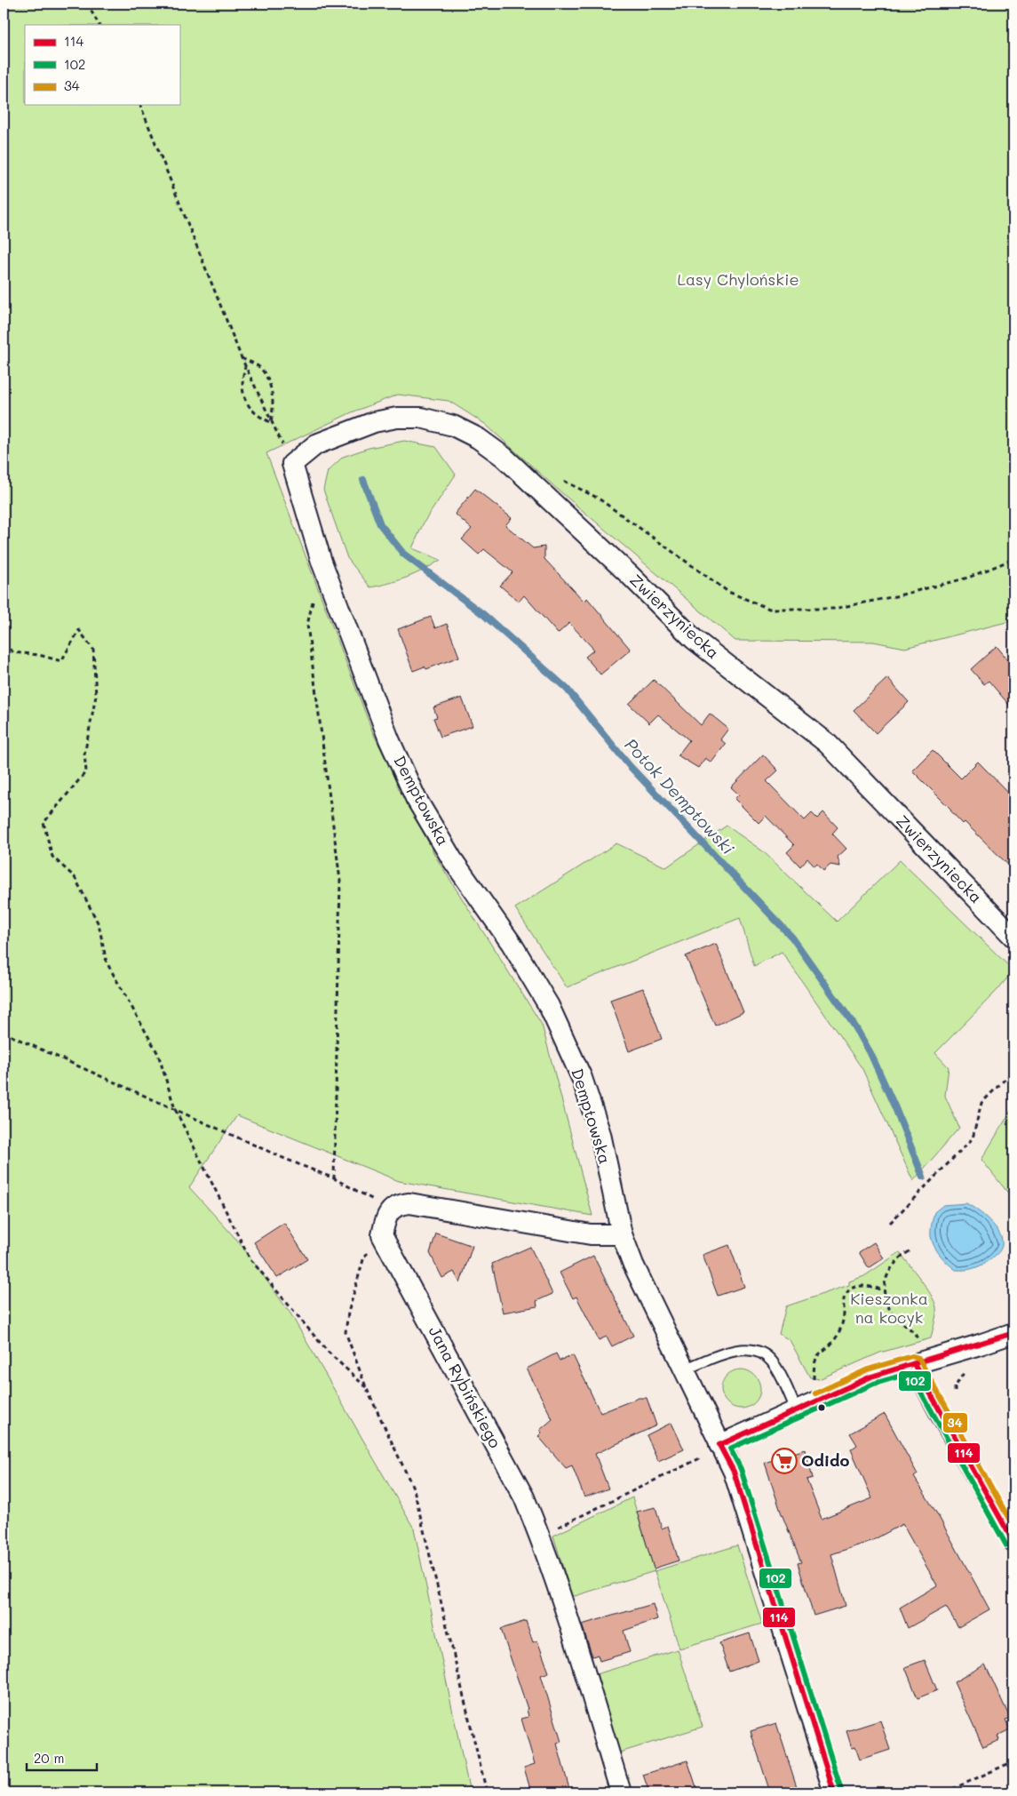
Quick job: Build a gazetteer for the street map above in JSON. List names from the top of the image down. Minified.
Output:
{"streets":{"street":["Zwierzyniecka","Demptowska","Jana Rybińskiego"]},"crossings":[["Zwierzyniecka","Demptowska"]],"water":["Potok Demptowski"],"parks":["Lasy Chylońskie","Kieszonka na kocyk"],"places":{"supermarket":["Odido"]},"lines":["transit line 114","transit line 34","transit line 102"],"legend":["114","102","34"],"scale_bar":"20 m"}
